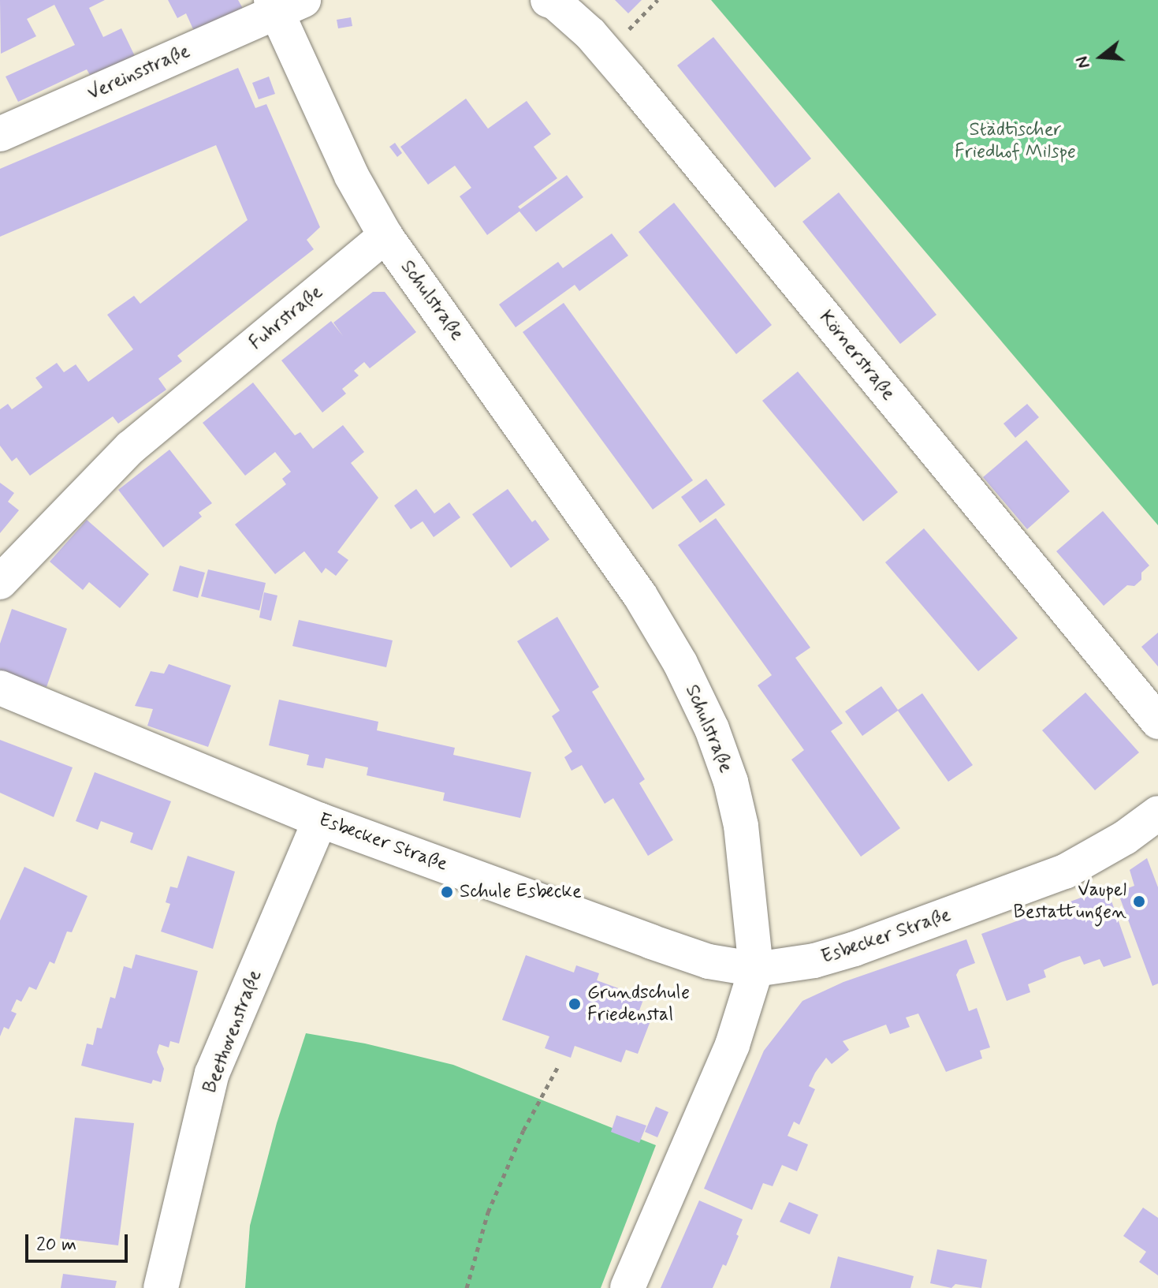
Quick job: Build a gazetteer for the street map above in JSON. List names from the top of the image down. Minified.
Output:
{"streets":{"street":["Vereinsstraße","Schulstraße","Fuhrstraße","Körnerstraße","Esbecker Straße","Beethovenstraße"]},"crossings":[["Schulstraße","Fuhrstraße"],["Schulstraße","Esbecker Straße"],["Esbecker Straße","Beethovenstraße"]],"parks":["Städtischer Friedhof Milspe"],"places":["Schule Esbecke","Vaupel Bestattungen","Grundschule Friedenstal"],"scale_bar":"20 m","north":"left"}
